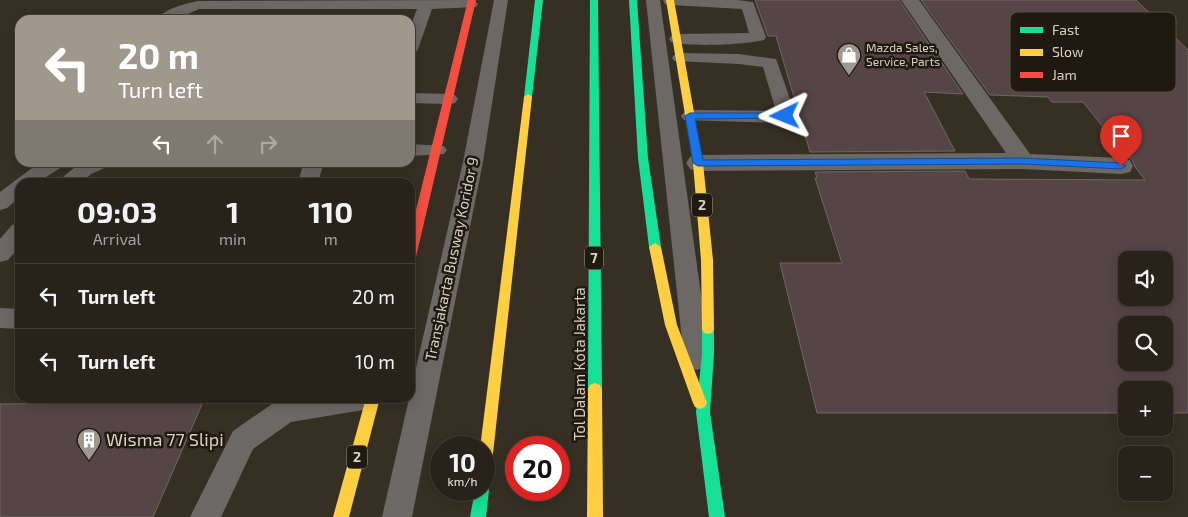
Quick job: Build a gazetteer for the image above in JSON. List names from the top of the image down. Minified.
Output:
{"streets":{"highway":["2","7","Tol Dalam Kota Jakarta"],"lane":["Transjakarta Busway Koridor 9"]},"places":{"shop":["Mazda Sales, Service, Parts"],"building":["Wisma 77 Slipi"]},"legend":["Fast","Slow","Jam"],"page":{"turn":["20 m","Turn left"],"eta":["09:03","Arrival","1","min","110","m"],"map_buttons":["+","−"],"list":[{"name":"Turn left","value":"20 m"},{"name":"Turn left","value":"10 m"}],"speed":"10 km/h","limit":"20"}}
